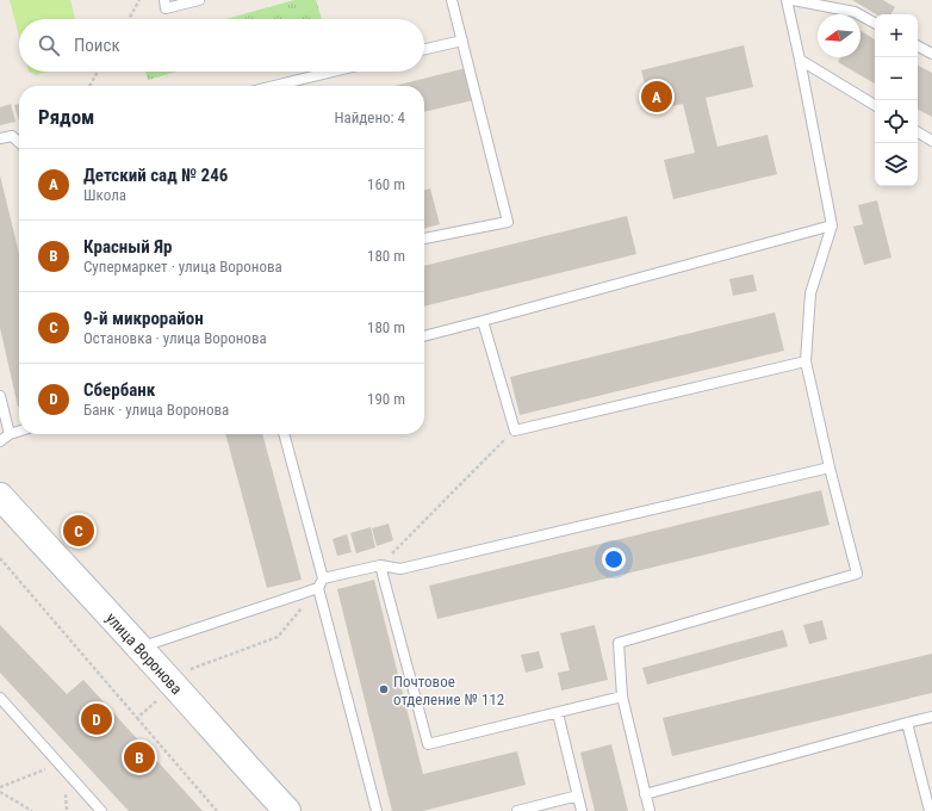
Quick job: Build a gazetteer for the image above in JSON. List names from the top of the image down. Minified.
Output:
{"streets":{"main road":["улица Воронова"]},"places":["Почтовое отделение № 112"],"north":"left","page":{"map_buttons":["+","−"],"search":"Поиск","pins":["A","C","D","B"],"heading":["Рядом","Найдено: 4"],"list":[{"mark":"A","name":"Детский сад № 246","note":"Школа","value":"160 m"},{"mark":"B","name":"Красный Яр","note":"Супермаркет · улица Воронова","value":"180 m"},{"mark":"C","name":"9-й микрорайон","note":"Остановка · улица Воронова","value":"180 m"},{"mark":"D","name":"Сбербанк","note":"Банк · улица Воронова","value":"190 m"}]}}
